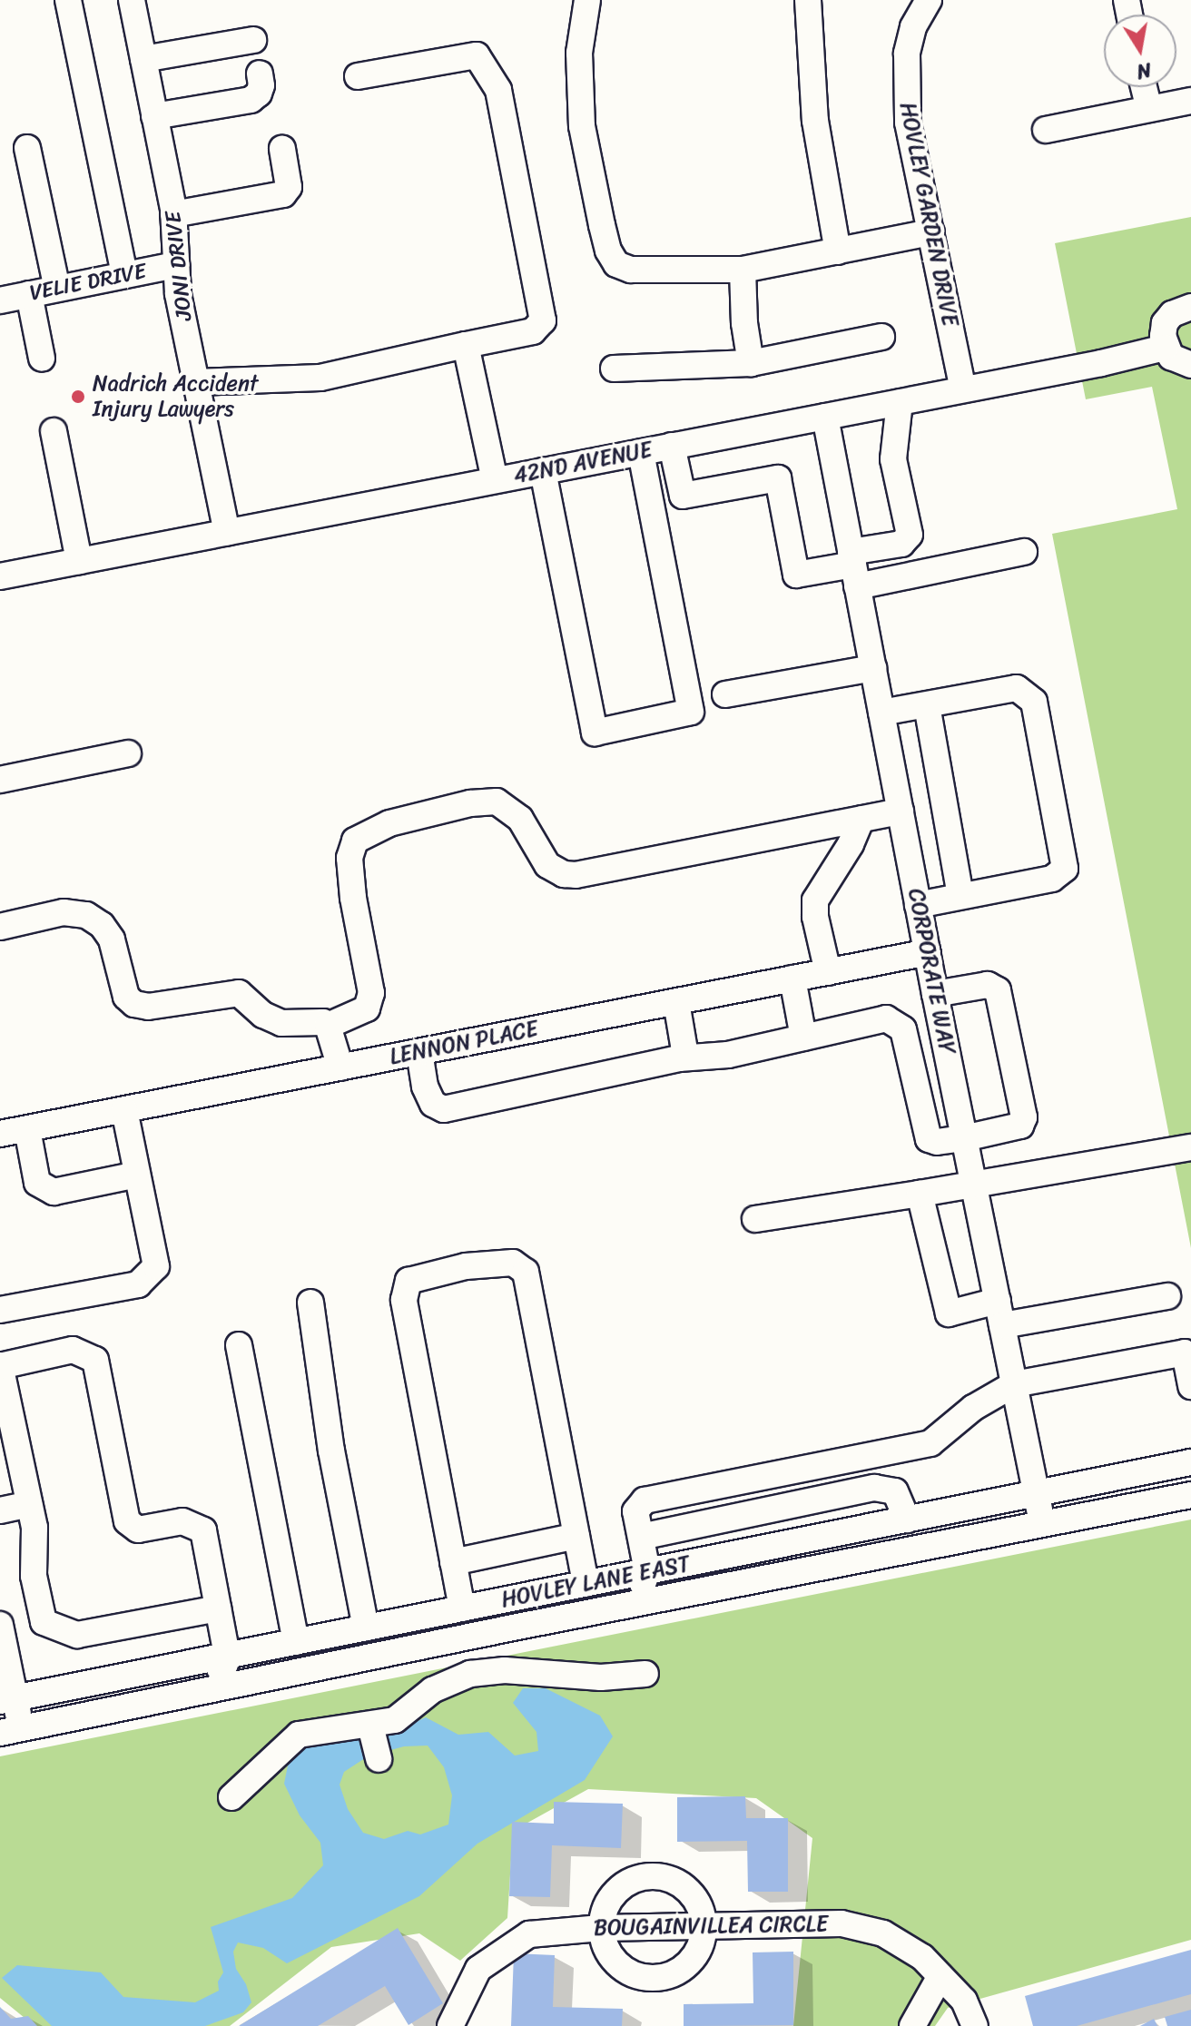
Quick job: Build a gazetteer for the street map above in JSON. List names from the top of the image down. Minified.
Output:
{"streets":{"street":["HOVLEY GARDEN DRIVE","JONI DRIVE","VELIE DRIVE","42ND AVENUE","CORPORATE WAY","LENNON PLACE","HOVLEY LANE EAST","BOUGAINVILLEA CIRCLE"]},"crossings":[["HOVLEY GARDEN DRIVE","42ND AVENUE"],["JONI DRIVE","VELIE DRIVE"],["JONI DRIVE","42ND AVENUE"],["42ND AVENUE","CORPORATE WAY"],["CORPORATE WAY","LENNON PLACE"],["CORPORATE WAY","HOVLEY LANE EAST"]],"places":["Nadrich Accident Injury Lawyers"],"north":"bottom"}
